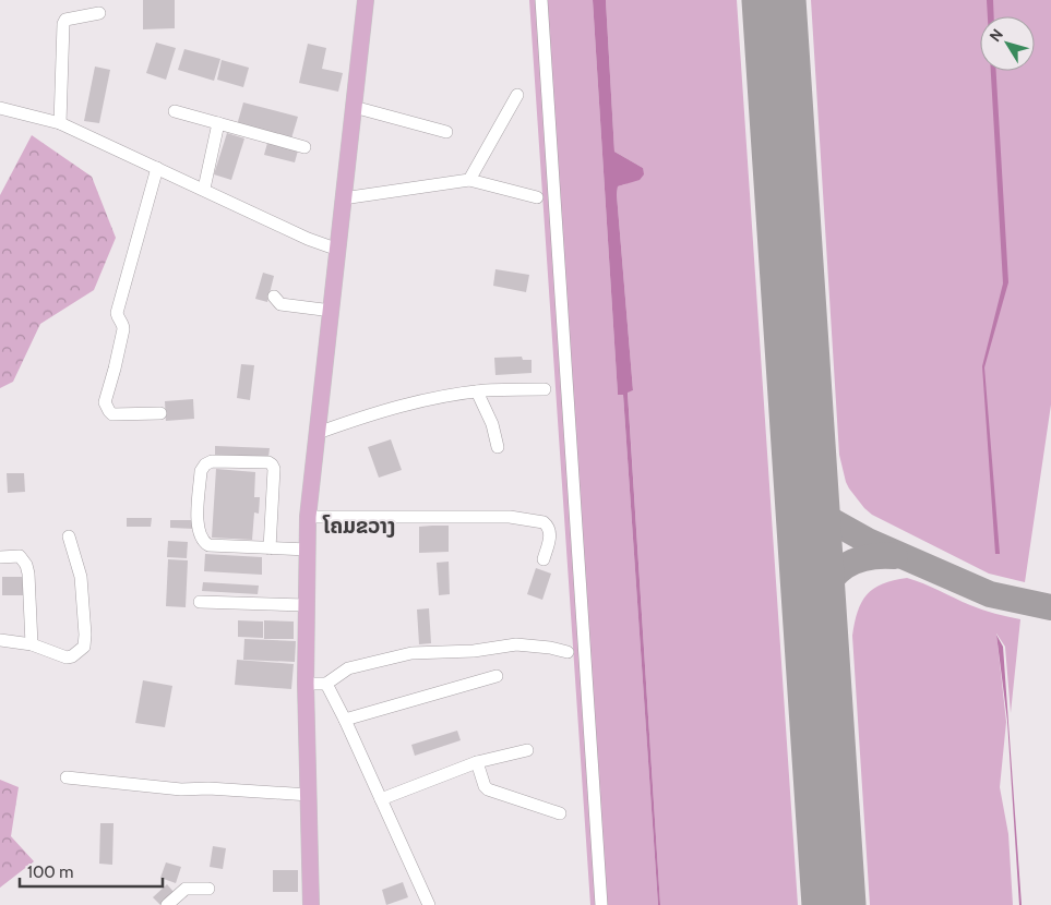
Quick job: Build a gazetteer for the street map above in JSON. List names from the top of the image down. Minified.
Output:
{"districts":["ໂຄມຂວາງ"],"scale_bar":"100 m","north":"top left"}
